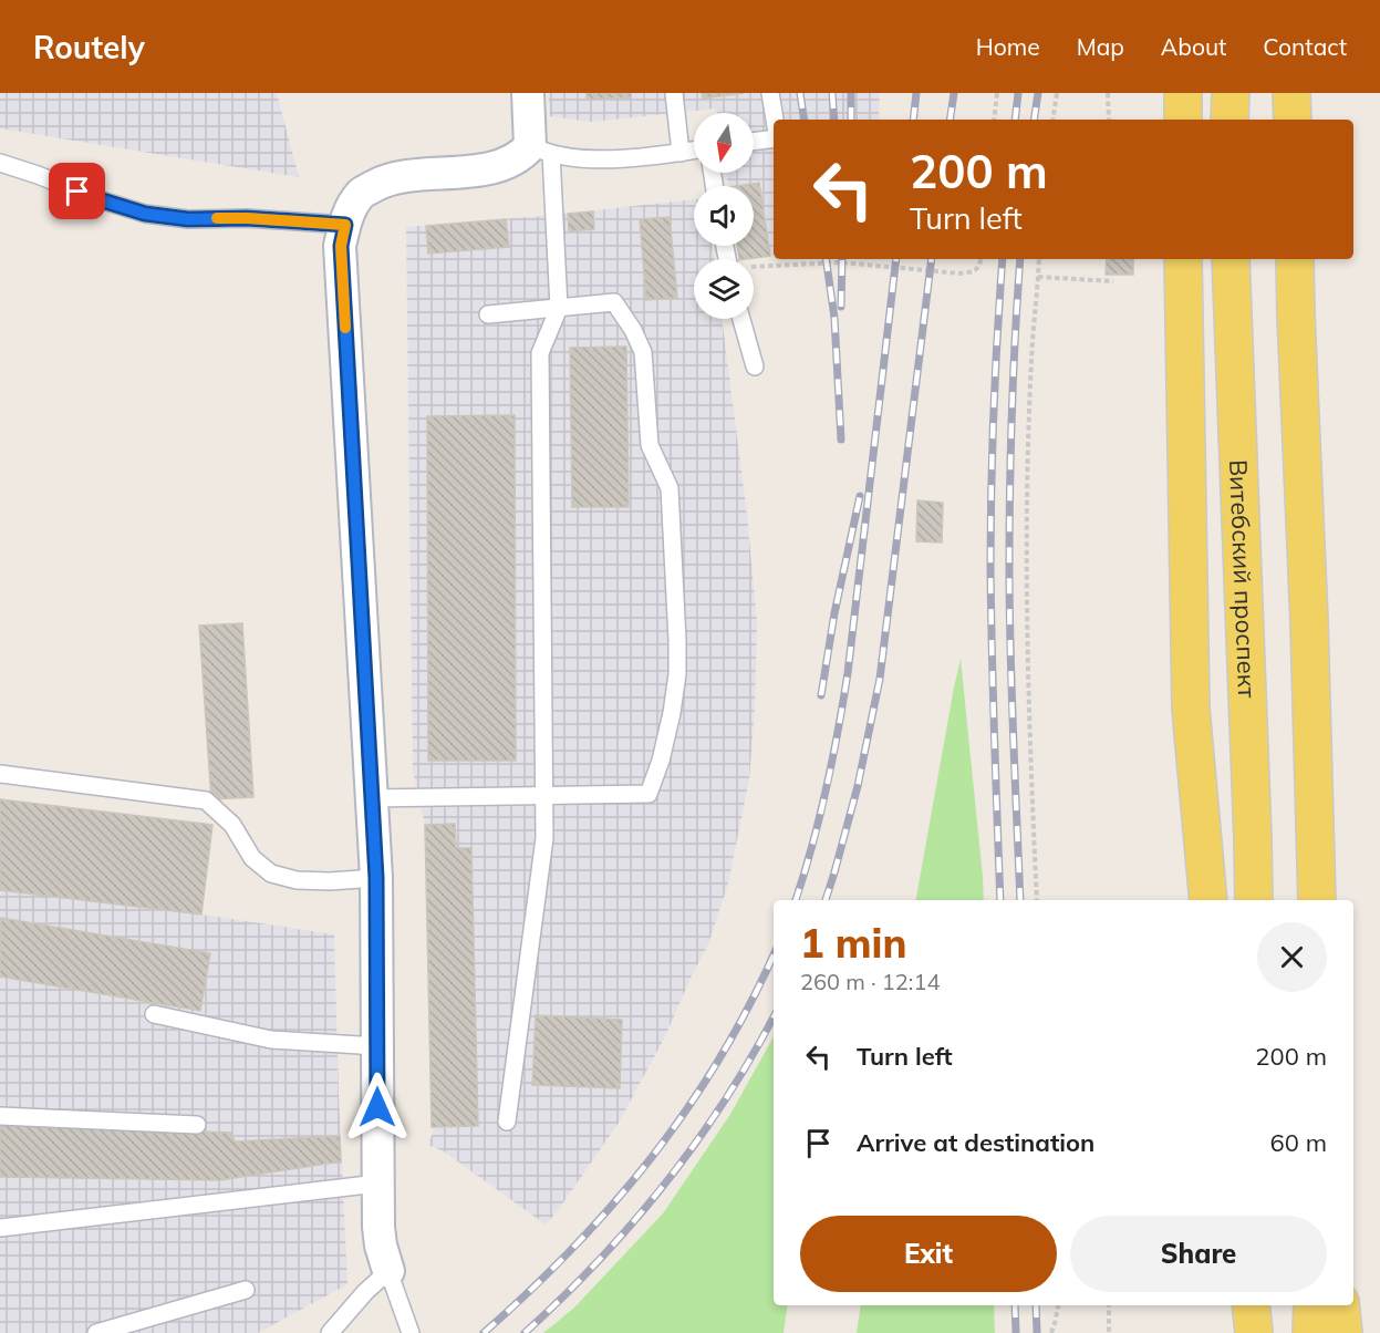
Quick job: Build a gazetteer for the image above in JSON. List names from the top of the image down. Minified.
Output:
{"streets":{"main road":["Витебский проспект"]},"north":"bottom","page":{"header":"Routely","nav":["Home","Map","About","Contact"],"turn":["200 m","Turn left"],"heading":["1 min","260 m · 12:14"],"list":[{"name":"Turn left","value":"200 m"},{"name":"Arrive at destination","value":"60 m"}],"buttons":["Exit","Share"]}}
